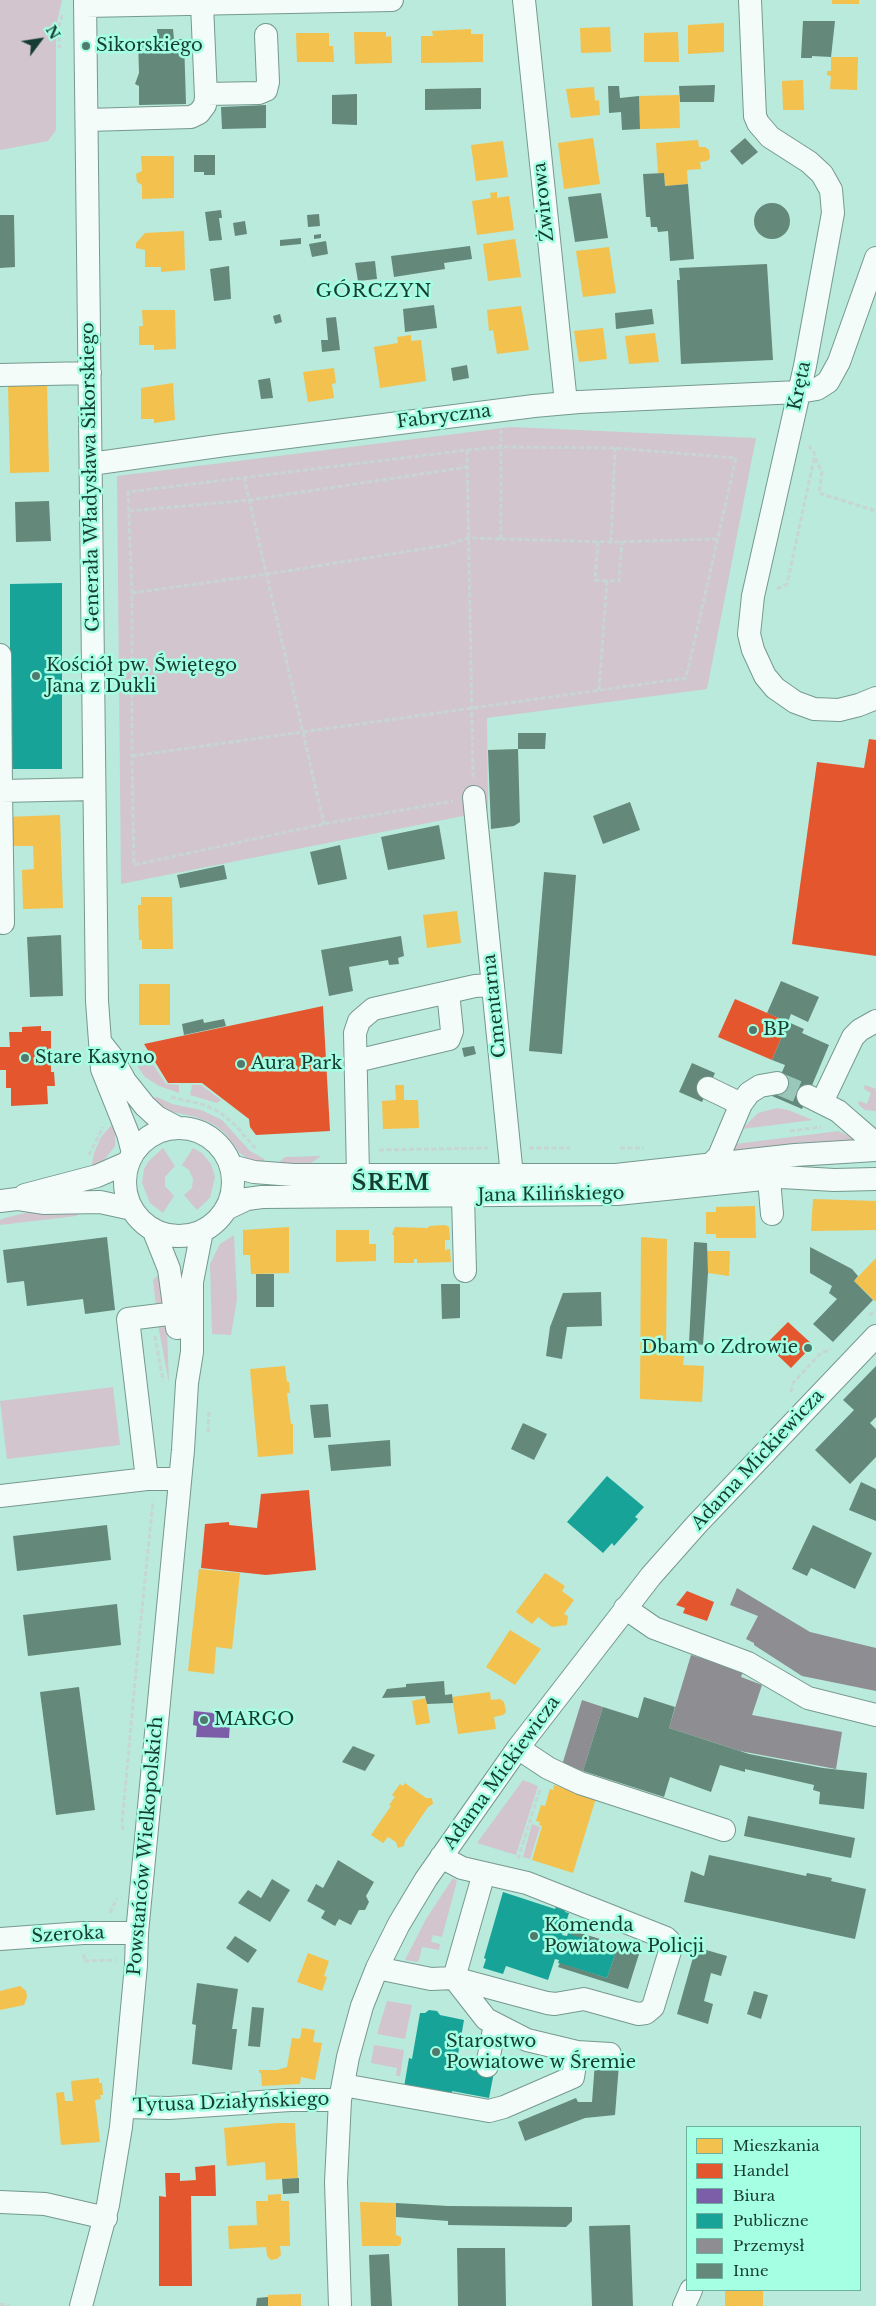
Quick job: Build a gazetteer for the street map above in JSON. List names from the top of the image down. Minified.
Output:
{"streets":{"street":["Żwirowa","Kręta","Fabryczna","Generała Władysława Sikorskiego","Cmentarna","Jana Kilińskiego","Adama Mickiewicza","Powstańców Wielkopolskich","Szeroka","Tytusa Działyńskiego"]},"crossings":[["Żwirowa","Fabryczna"],["Kręta","Fabryczna"],["Fabryczna","Generała Władysława Sikorskiego"],["Generała Władysława Sikorskiego","Jana Kilińskiego"],["Generała Władysława Sikorskiego","Powstańców Wielkopolskich"],["Cmentarna","Jana Kilińskiego"],["Jana Kilińskiego","Powstańców Wielkopolskich"],["Adama Mickiewicza","Tytusa Działyńskiego"],["Powstańców Wielkopolskich","Szeroka"],["Powstańców Wielkopolskich","Tytusa Działyńskiego"]],"districts":["GÓRCZYN","ŚREM"],"places":["Sikorskiego","Kościół pw. Świętego Jana z Dukli","BP","Stare Kasyno","Aura Park","Dbam o Zdrowie","MARGO","Komenda Powiatowa Policji","Starostwo Powiatowe w Śremie"],"legend":["Mieszkania","Handel","Biura","Publiczne","Przemysł","Inne"],"north":"top right"}
